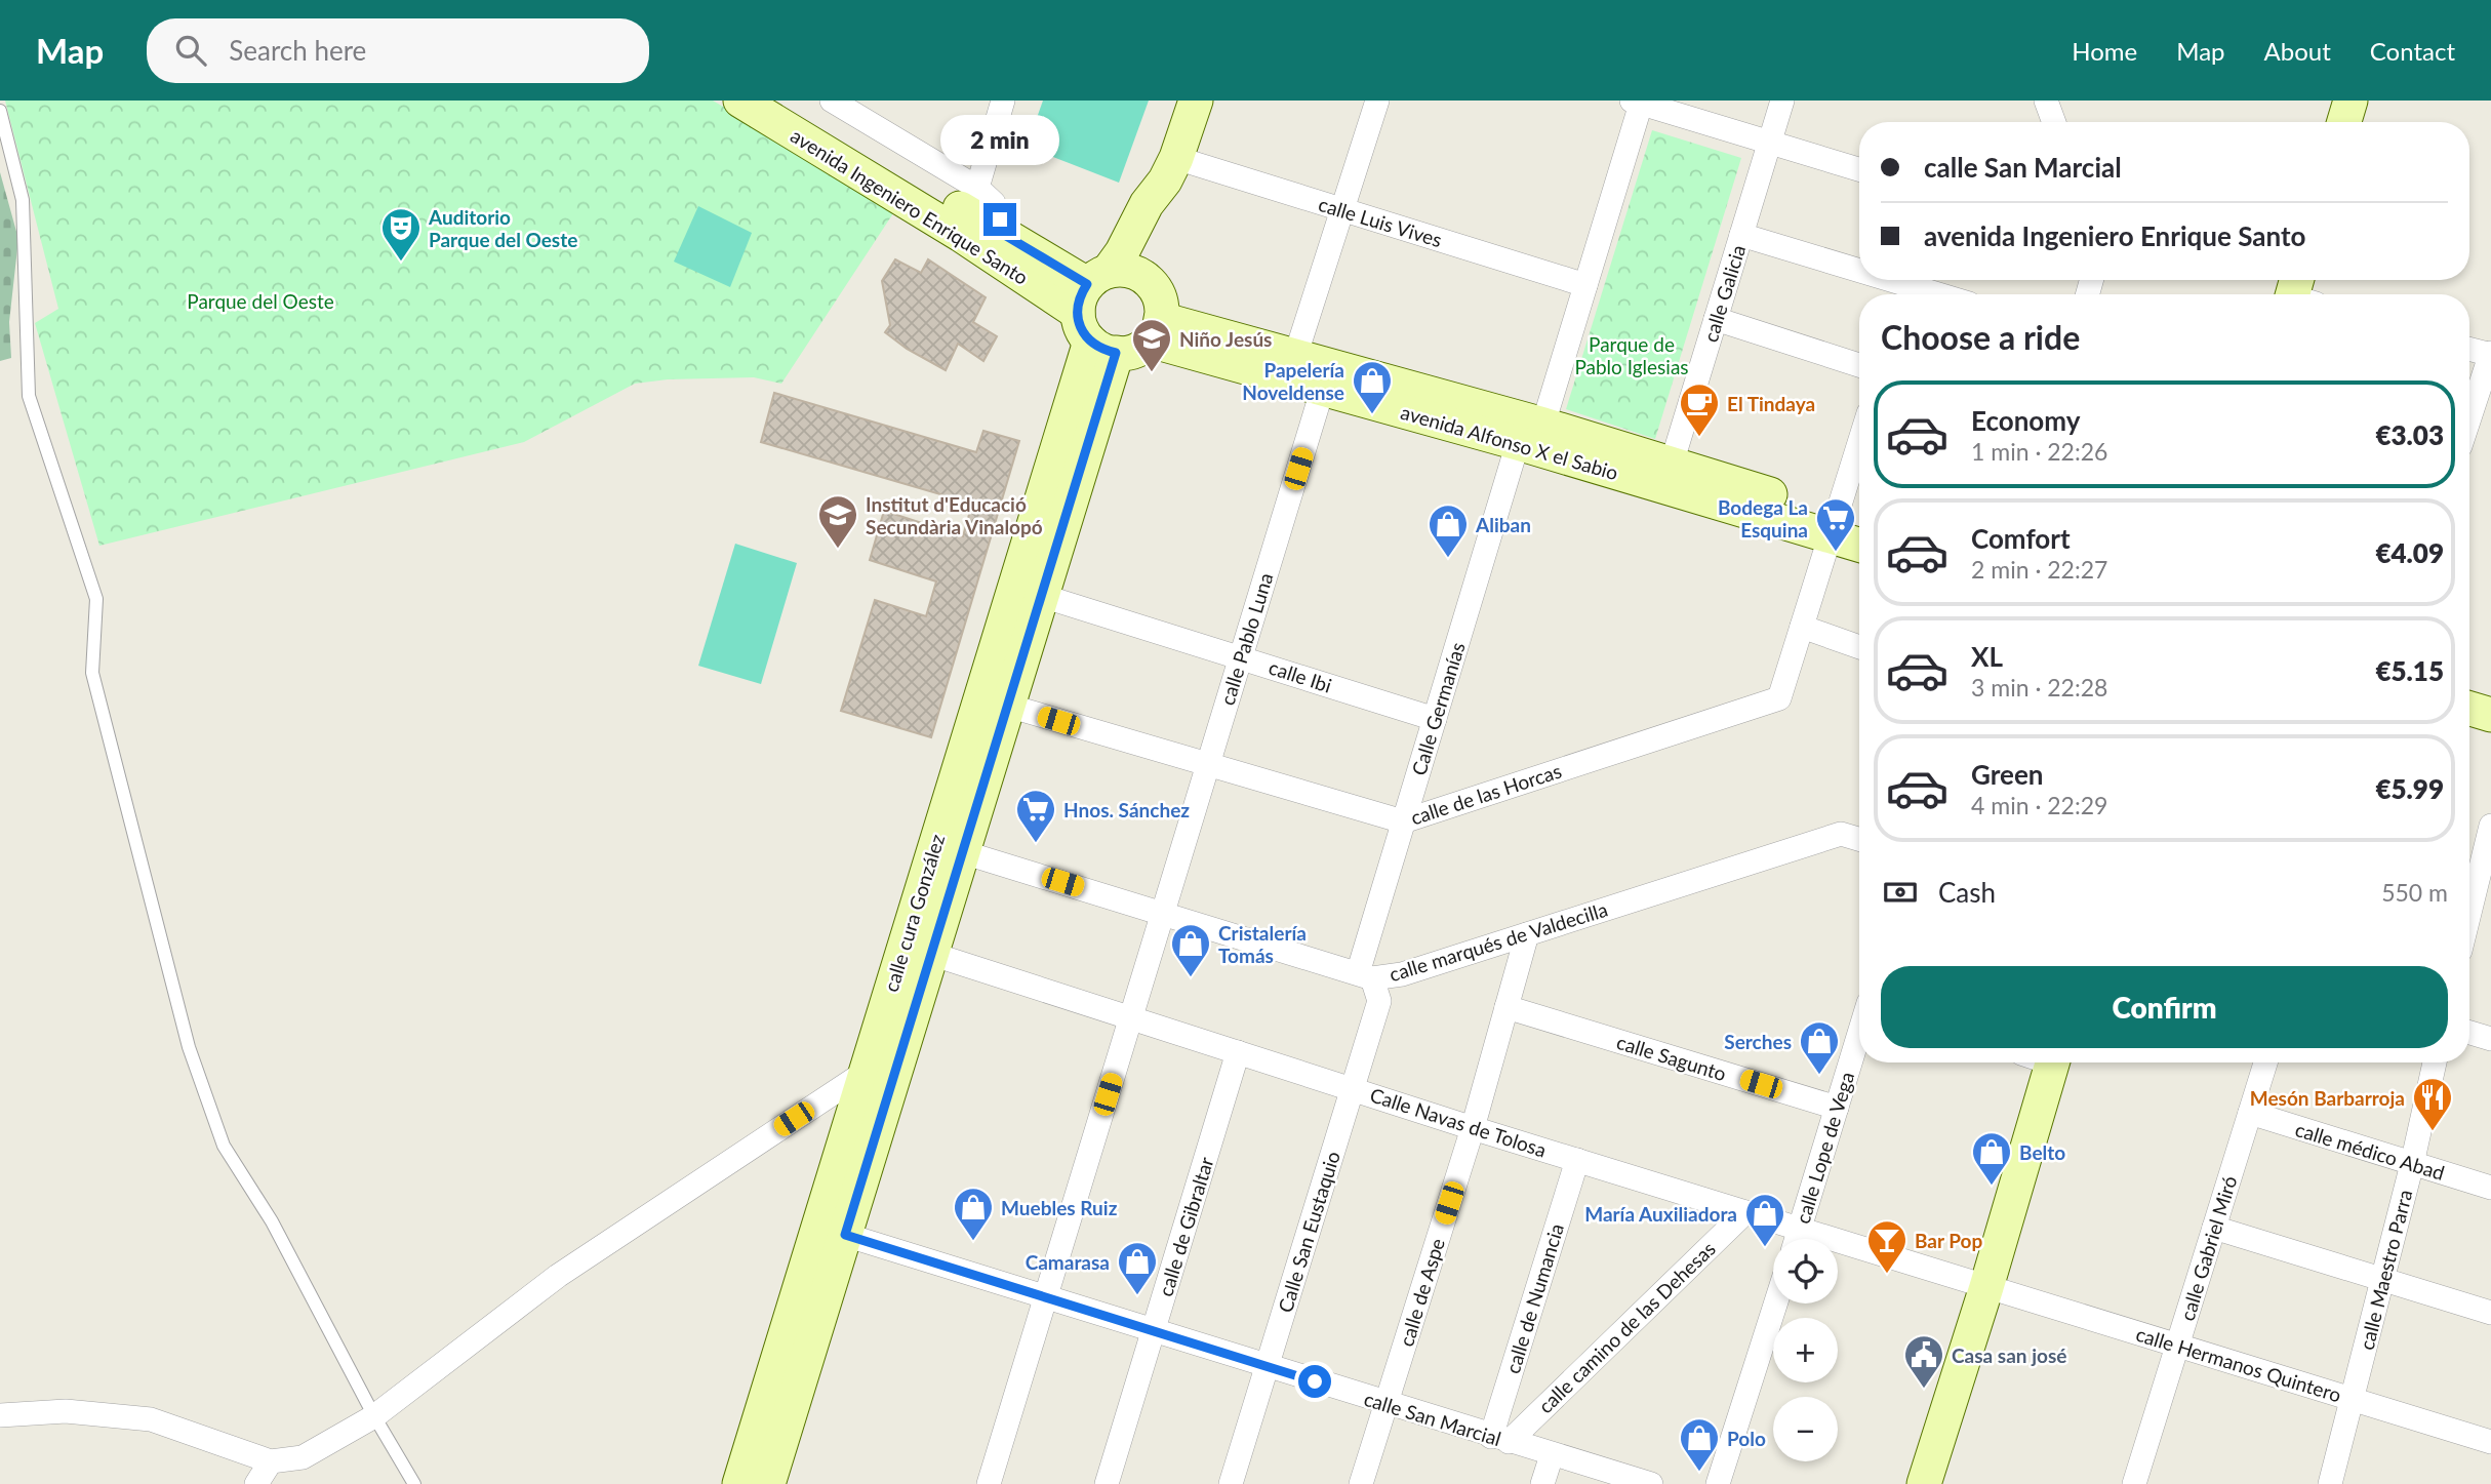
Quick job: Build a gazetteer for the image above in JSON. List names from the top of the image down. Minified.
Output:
{"streets":{"main road":["avenida Ingeniero Enrique Santo","avenida Alfonso X el Sabio","calle cura González"],"street":["calle Luis Vives","calle Galicia","calle Pablo Luna","calle Ibi","Calle Germanías","calle de las Horcas","calle marqués de Valdecilla","calle Sagunto","Calle Navas de Tolosa","calle Lope de Vega","calle médico Abad","calle de Gibraltar","Calle San Eustaquio","calle Gabriel Miró","calle Maestro Parra","calle de Aspe","calle de Numancia","calle camino de las Dehesas","calle Hermanos Quintero","calle San Marcial"]},"crossings":[["avenida Ingeniero Enrique Santo","calle cura González"],["calle Luis Vives","Calle Germanías"],["calle Luis Vives","calle cura González"],["calle Galicia","avenida Alfonso X el Sabio"],["avenida Alfonso X el Sabio","calle Pablo Luna"],["avenida Alfonso X el Sabio","Calle Germanías"],["avenida Alfonso X el Sabio","calle de las Horcas"],["calle Pablo Luna","calle Ibi"],["calle Pablo Luna","calle de las Horcas"],["calle Pablo Luna","calle marqués de Valdecilla"],["calle Pablo Luna","Calle Navas de Tolosa"],["calle Pablo Luna","calle San Marcial"],["calle Ibi","Calle Germanías"],["calle Ibi","calle cura González"],["Calle Germanías","calle de las Horcas"],["Calle Germanías","calle marqués de Valdecilla"],["Calle Germanías","Calle San Eustaquio"],["calle de las Horcas","calle cura González"],["calle cura González","calle marqués de Valdecilla"],["calle cura González","Calle Navas de Tolosa"],["calle cura González","calle San Marcial"],["calle marqués de Valdecilla","Calle San Eustaquio"],["calle marqués de Valdecilla","calle de Aspe"],["calle Sagunto","calle Lope de Vega"],["calle Sagunto","calle de Aspe"],["Calle Navas de Tolosa","calle de Gibraltar"],["Calle Navas de Tolosa","Calle San Eustaquio"],["Calle Navas de Tolosa","calle de Aspe"],["Calle Navas de Tolosa","calle de Numancia"],["Calle Navas de Tolosa","calle camino de las Dehesas"],["Calle Navas de Tolosa","calle Hermanos Quintero"],["calle médico Abad","calle Gabriel Miró"],["calle médico Abad","calle Maestro Parra"],["calle de Gibraltar","calle San Marcial"],["Calle San Eustaquio","calle San Marcial"],["calle Gabriel Miró","calle Hermanos Quintero"],["calle Maestro Parra","calle Hermanos Quintero"],["calle de Aspe","calle San Marcial"],["calle de Numancia","calle camino de las Dehesas"],["calle de Numancia","calle San Marcial"],["calle camino de las Dehesas","calle San Marcial"]],"parks":["Parque del Oeste","Parque de Pablo Iglesias"],"places":{"theatre":["Auditorio Parque del Oeste"],"school or university":["Niño Jesús","Institut d'Educació Secundària Vinalopó"],"shop":["Papelería Noveldense","Aliban","Cristalería Tomás","Serches","Belto","Muebles Ruiz","María Auxiliadora","Camarasa","Polo"],"cafe":["El Tindaya"],"supermarket":["Bodega La Esquina","Hnos. Sánchez"],"restaurant":["Mesón Barbarroja"],"bar":["Bar Pop"],"public building":["Casa san josé"]},"page":{"header":"Map","search":"Search here","nav":["Home","Map","About","Contact"],"bubble":"2 min","banner":["calle San Marcial","avenida Ingeniero Enrique Santo"],"heading":"Choose a ride","list":[{"name":"Economy","note":"1 min · 22:26","value":"€3.03"},{"name":"Comfort","note":"2 min · 22:27","value":"€4.09"},{"name":"XL","note":"3 min · 22:28","value":"€5.15"},{"name":"Green","note":"4 min · 22:29","value":"€5.99"}],"pay":["Cash","550 m"],"buttons":"Confirm","map_buttons":["+","−"]}}
